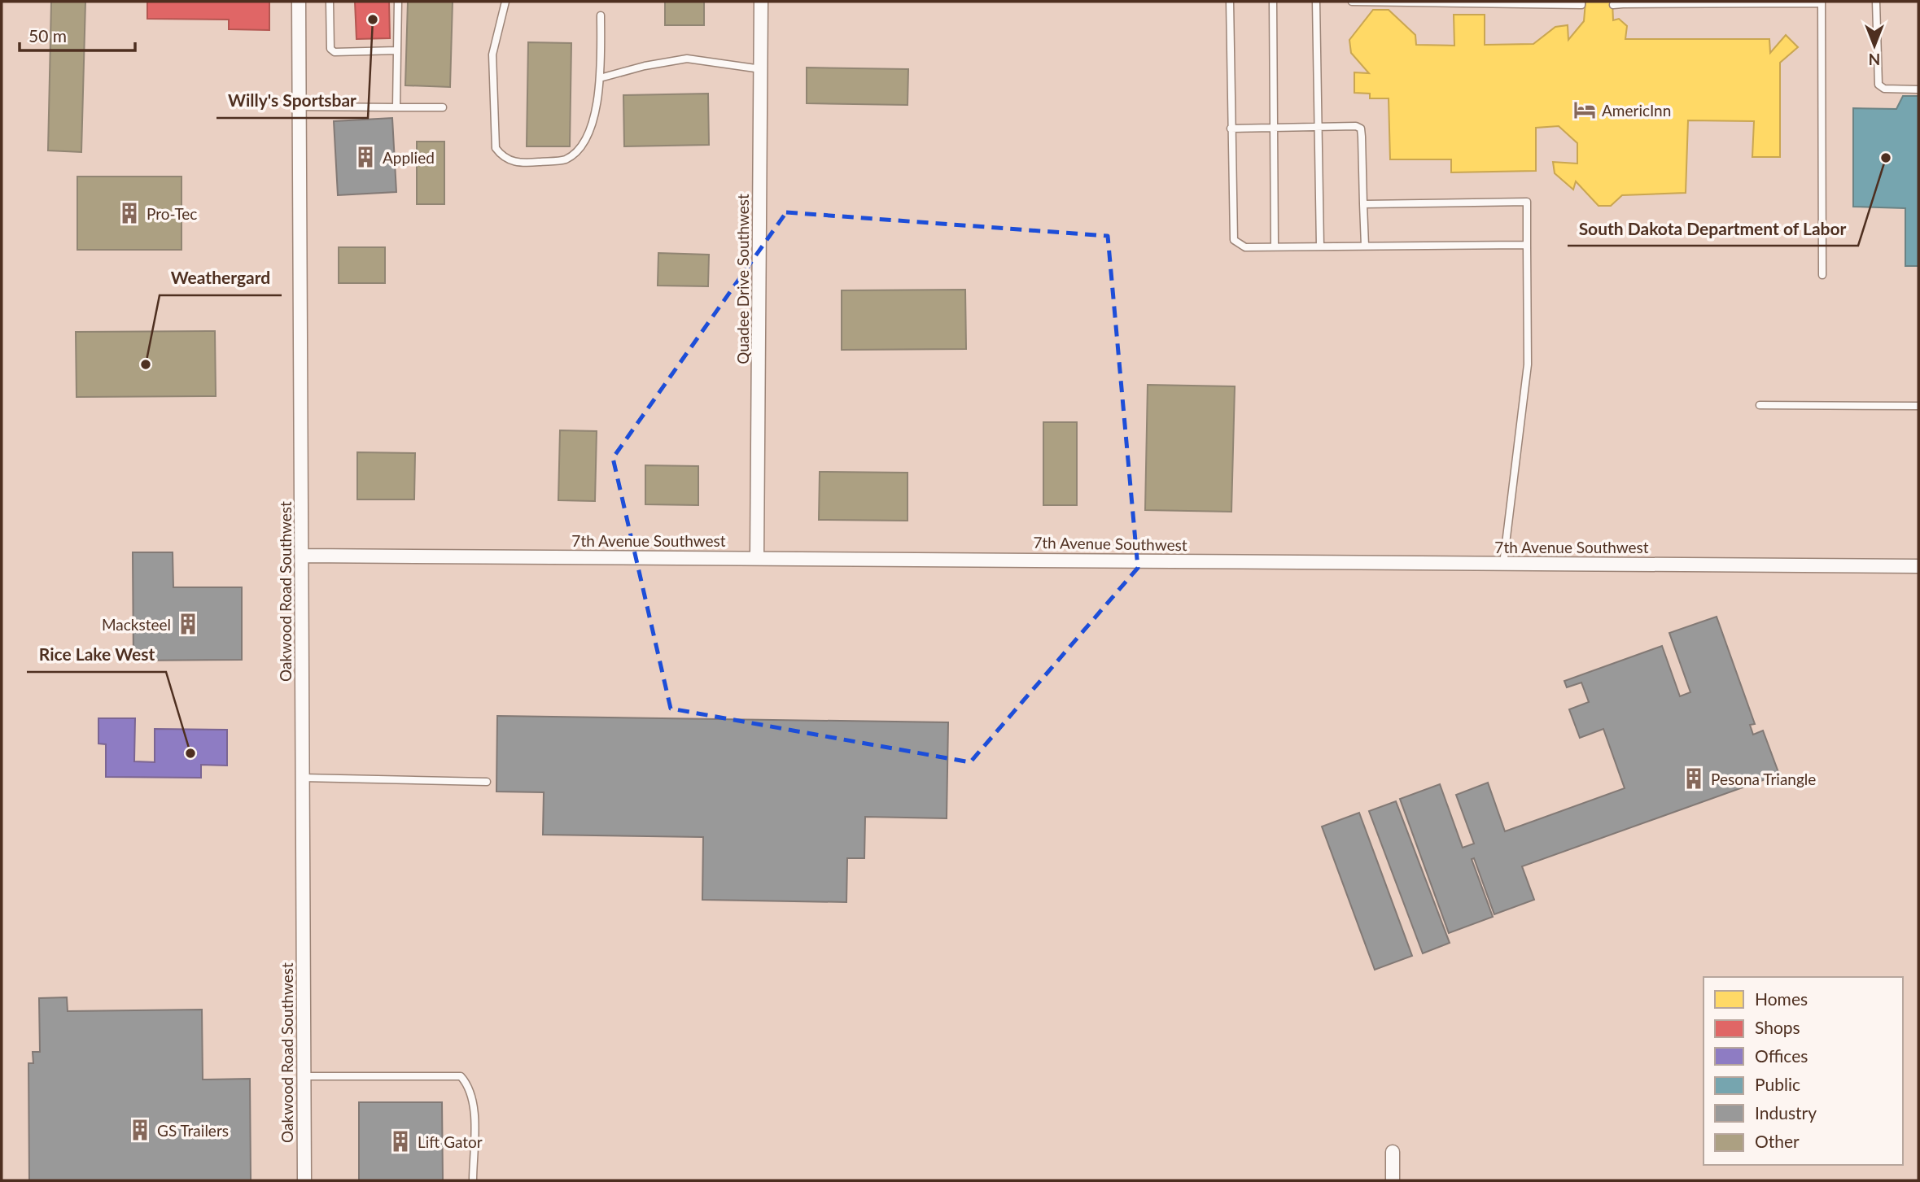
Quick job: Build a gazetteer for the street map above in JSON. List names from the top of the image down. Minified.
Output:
{"streets":{"street":["Quadee Drive Southwest","7th Avenue Southwest","Oakwood Road Southwest"]},"crossings":[["Quadee Drive Southwest","7th Avenue Southwest"],["7th Avenue Southwest","Oakwood Road Southwest"]],"places":{"other":["Willy's Sportsbar","South Dakota Department of Labor","Weathergard","Rice Lake West"],"hotel":["AmericInn"],"building":["Applied","Pro-Tec","Macksteel","Pesona Triangle","GS Trailers","Lift Gator"]},"legend":["Homes","Shops","Offices","Public","Industry","Other"],"scale_bar":"50 m","north":"bottom"}
